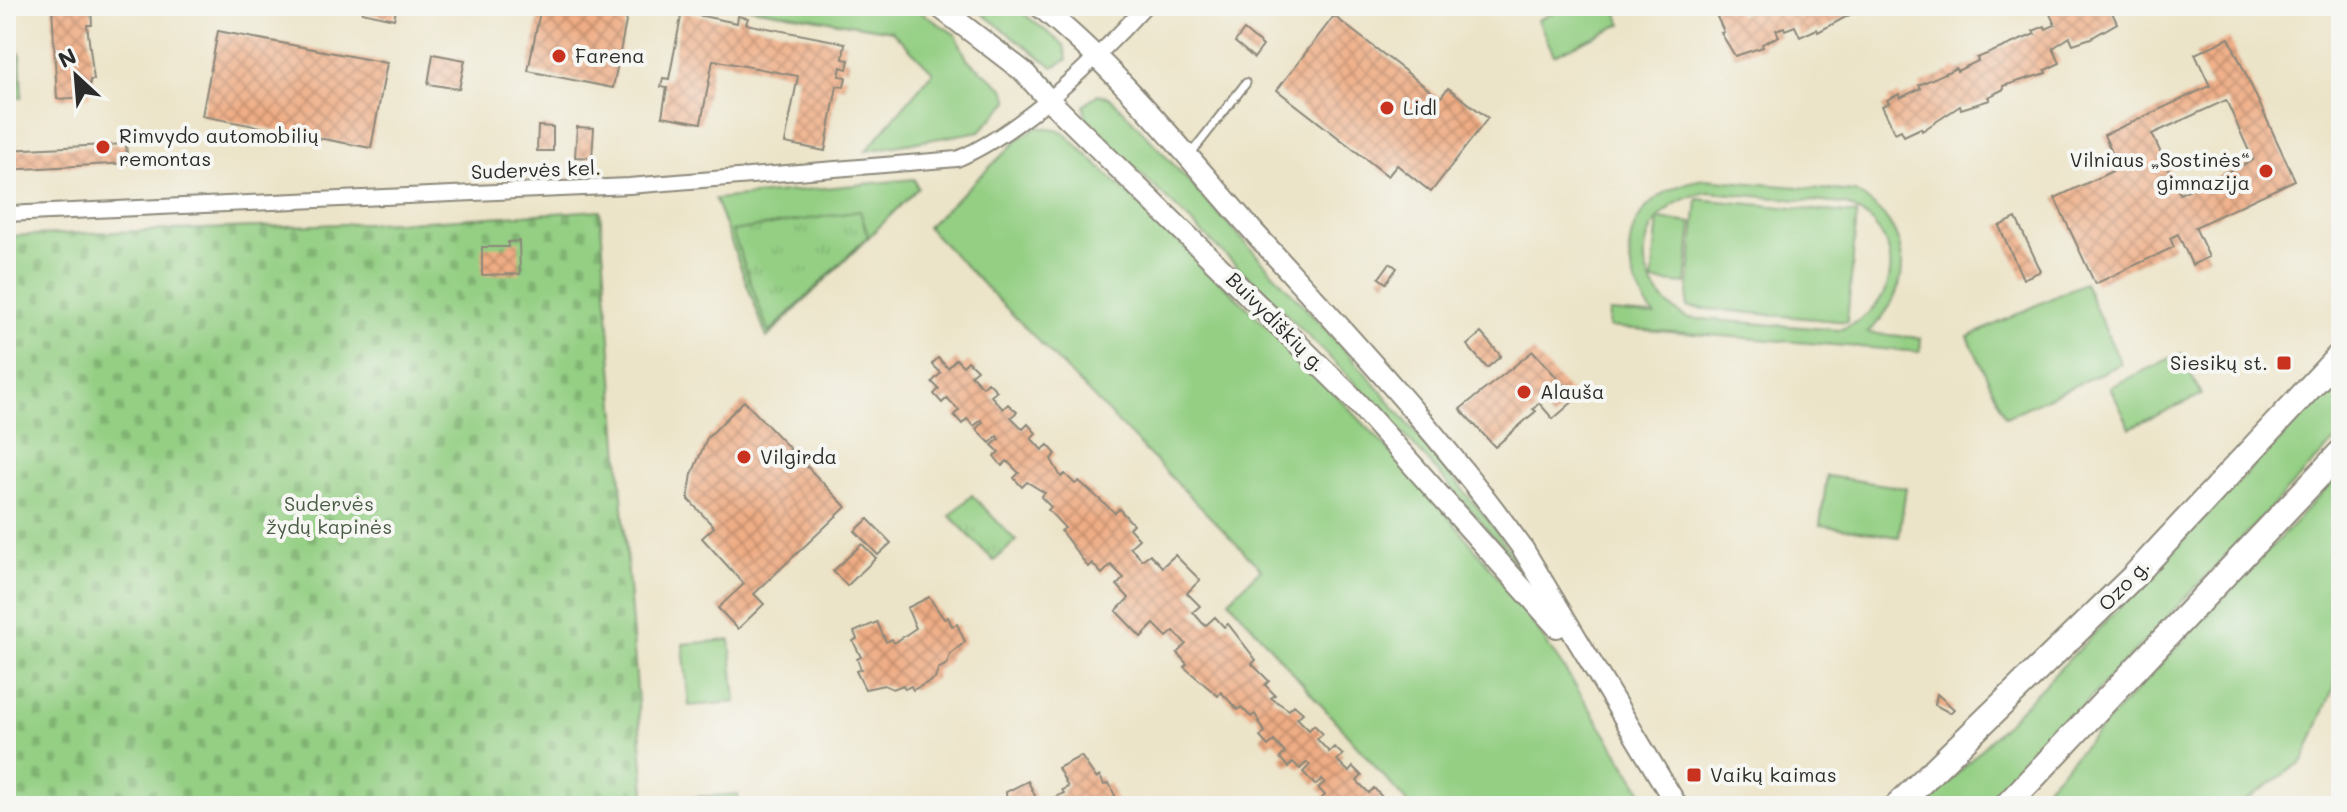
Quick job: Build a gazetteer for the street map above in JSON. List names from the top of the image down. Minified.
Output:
{"streets":{"main road":["Buivydiškių g.","Ozo g."],"street":["Sudervės kel."]},"crossings":[["Sudervės kel.","Buivydiškių g."]],"parks":["Sudervės žydų kapinės"],"places":{"other":["Farena","Lidl","Rimvydo automobilių remontas","Vilniaus „Sostinės“ gimnazija","Alauša","Vilgirda"],"transit":["Siesikų st.","Vaikų kaimas"]},"north":"top left"}
